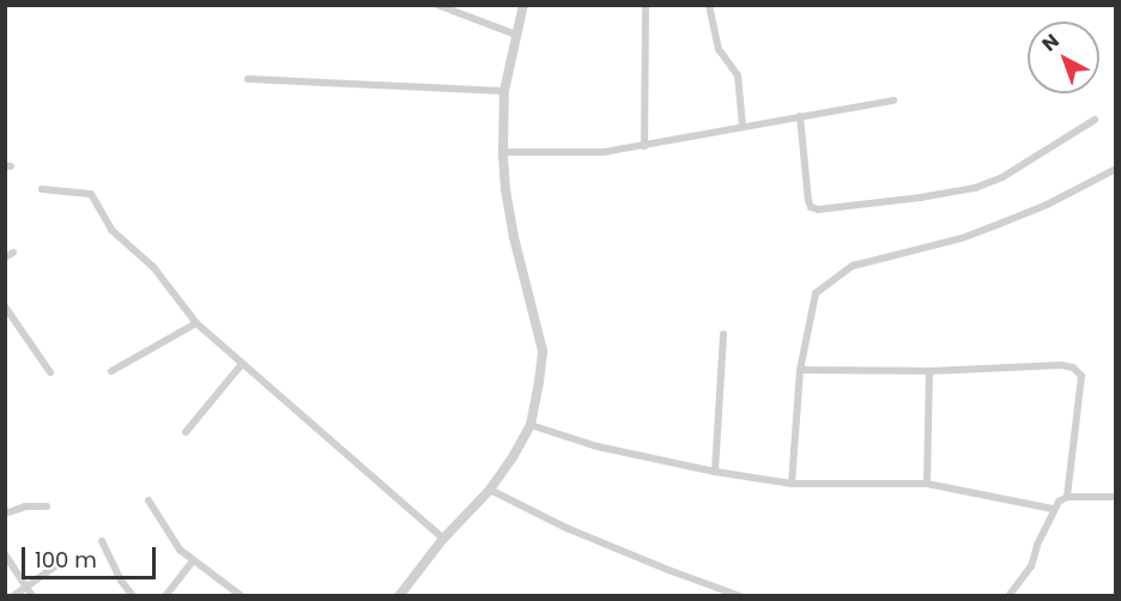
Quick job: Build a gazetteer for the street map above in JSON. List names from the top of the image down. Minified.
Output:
{"scale_bar":"100 m","north":"top left"}
